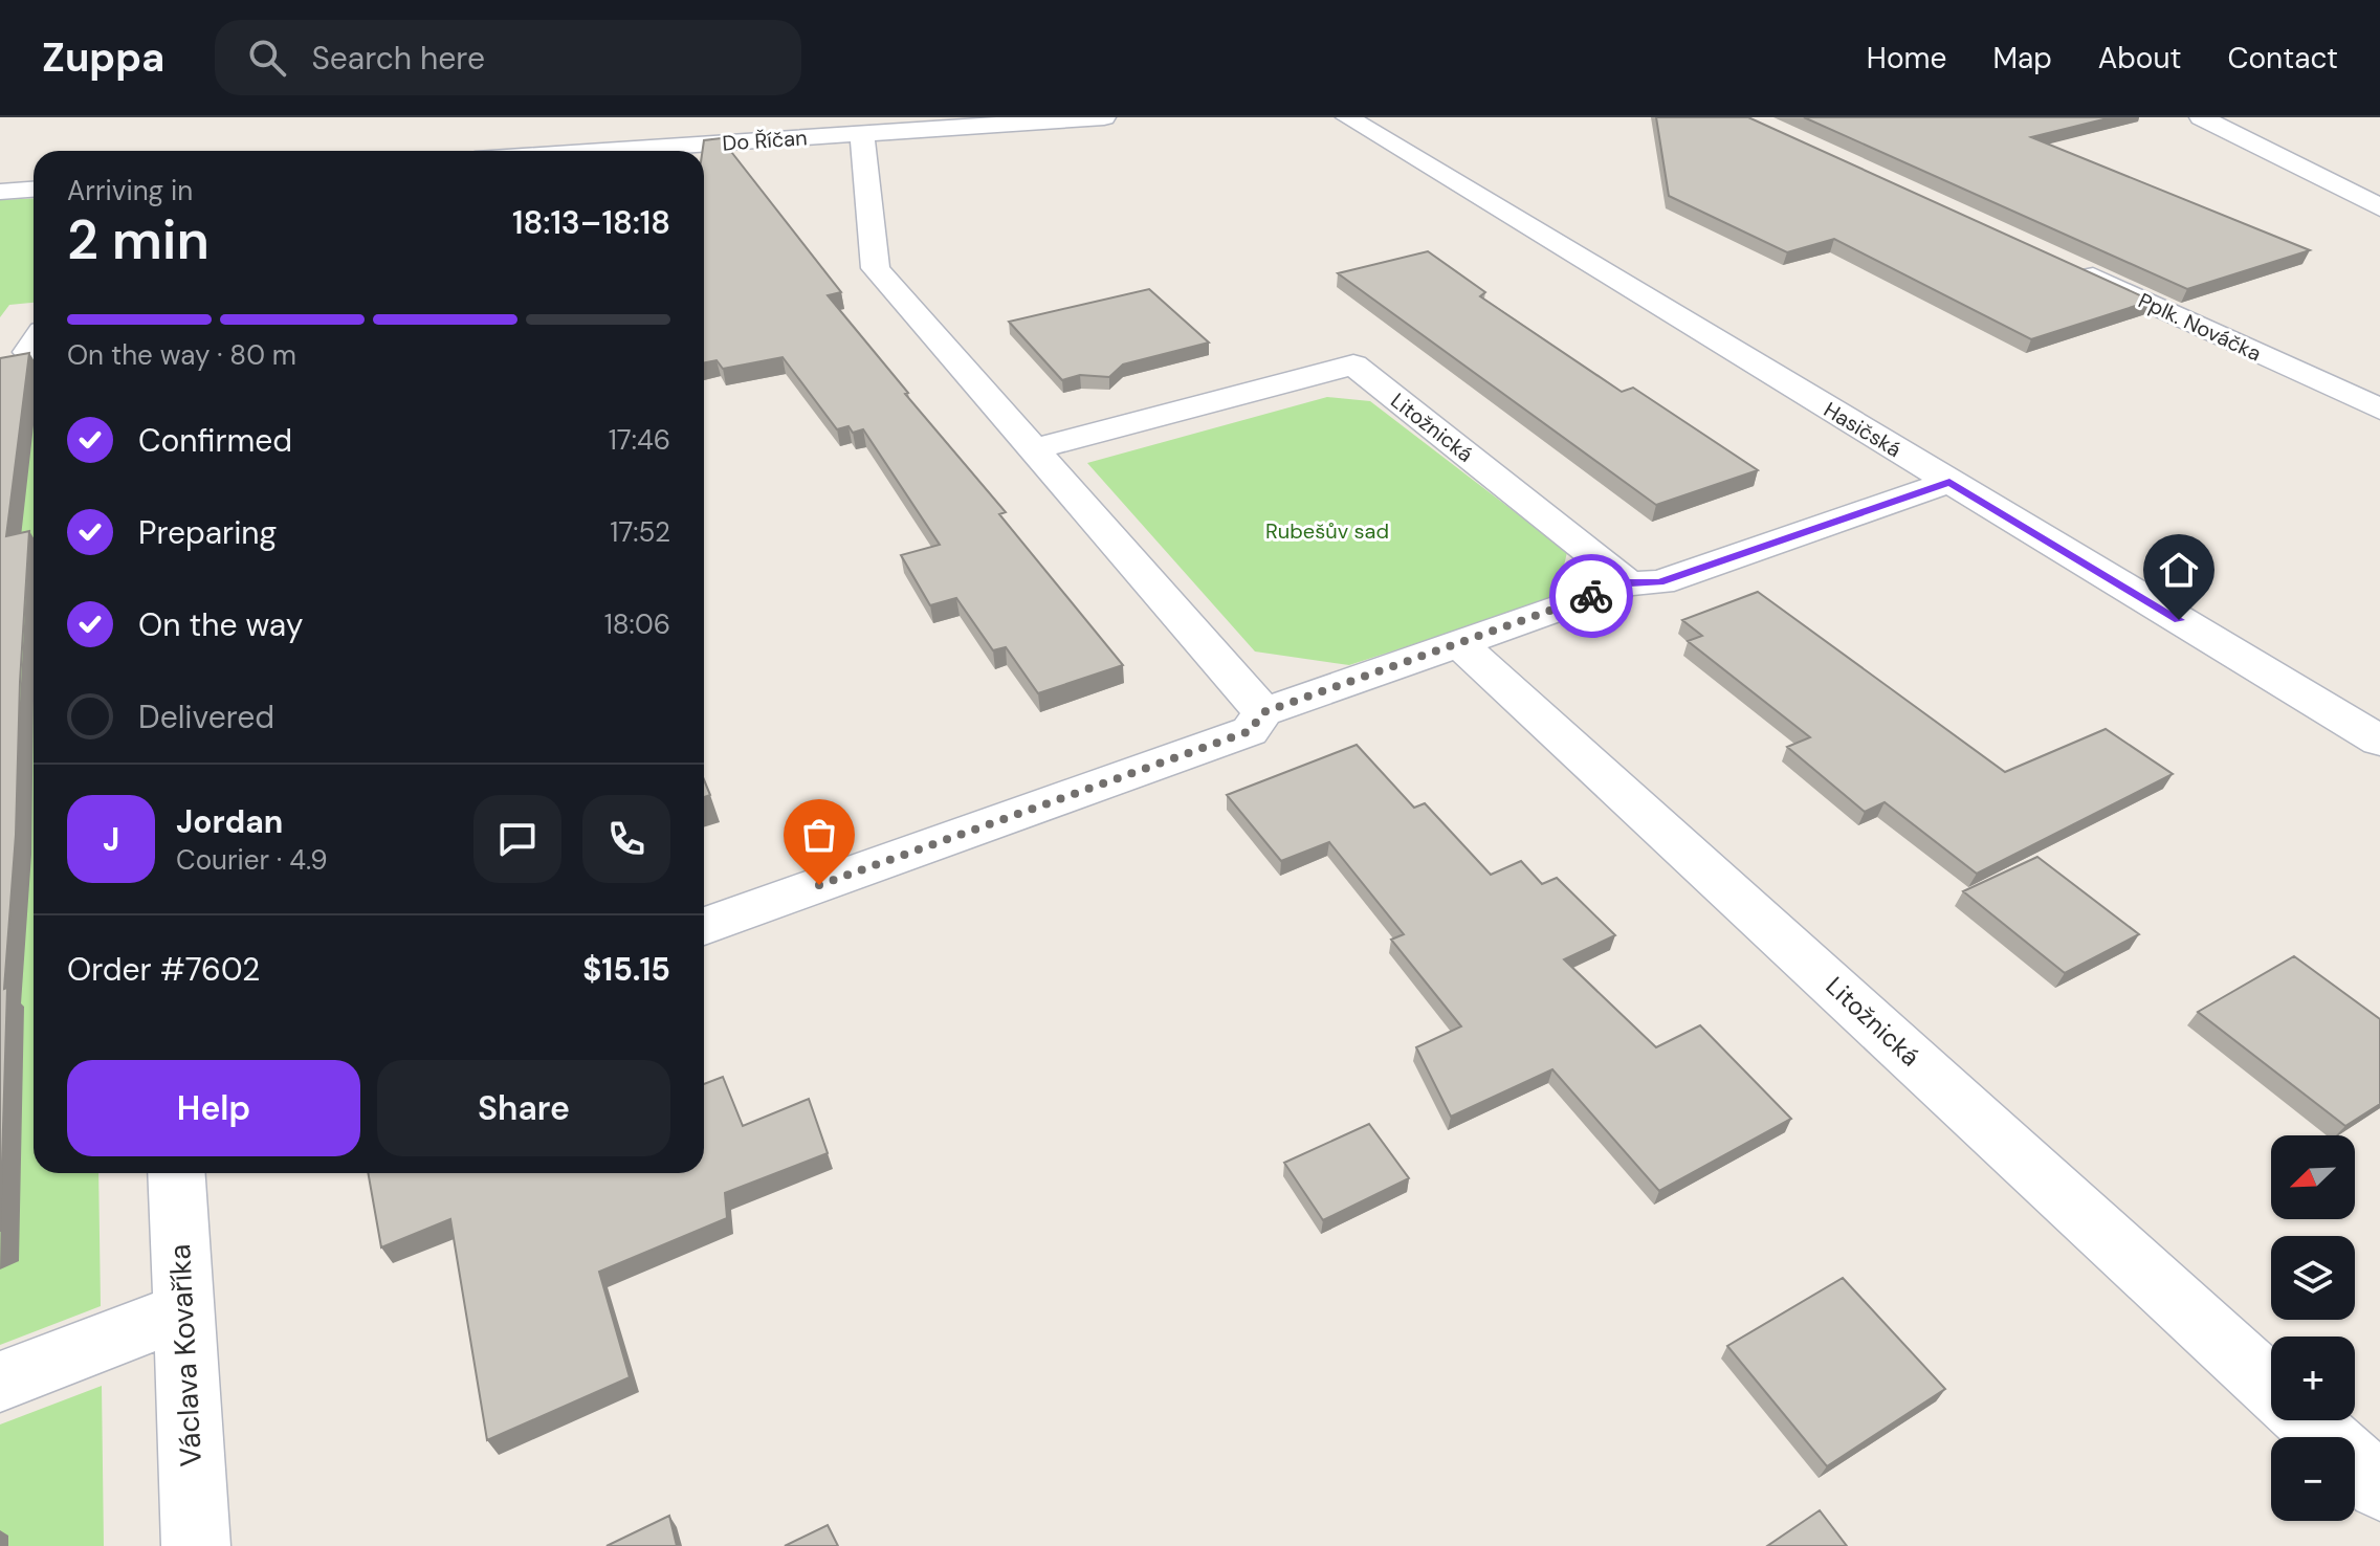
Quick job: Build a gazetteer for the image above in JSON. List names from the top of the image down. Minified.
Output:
{"streets":{"street":["Do Říčan","Pplk. Nováčka","Litožnická","Hasičská","Václava Kovaříka"]},"parks":["Rubešův sad"],"north":"bottom left","page":{"header":"Zuppa","search":"Search here","nav":["Home","Map","About","Contact"],"heading":["2 min","Arriving in","18:13–18:18"],"panel":["Jordan","Courier · 4.9","Order #7602","$15.15"],"bar":"On the way · 80 m","list":[["Confirmed","17:46"],["Preparing","17:52"],["On the way","18:06"],"Delivered"],"round":"J","buttons":["Help","Share"],"map_buttons":["+","−"]}}
